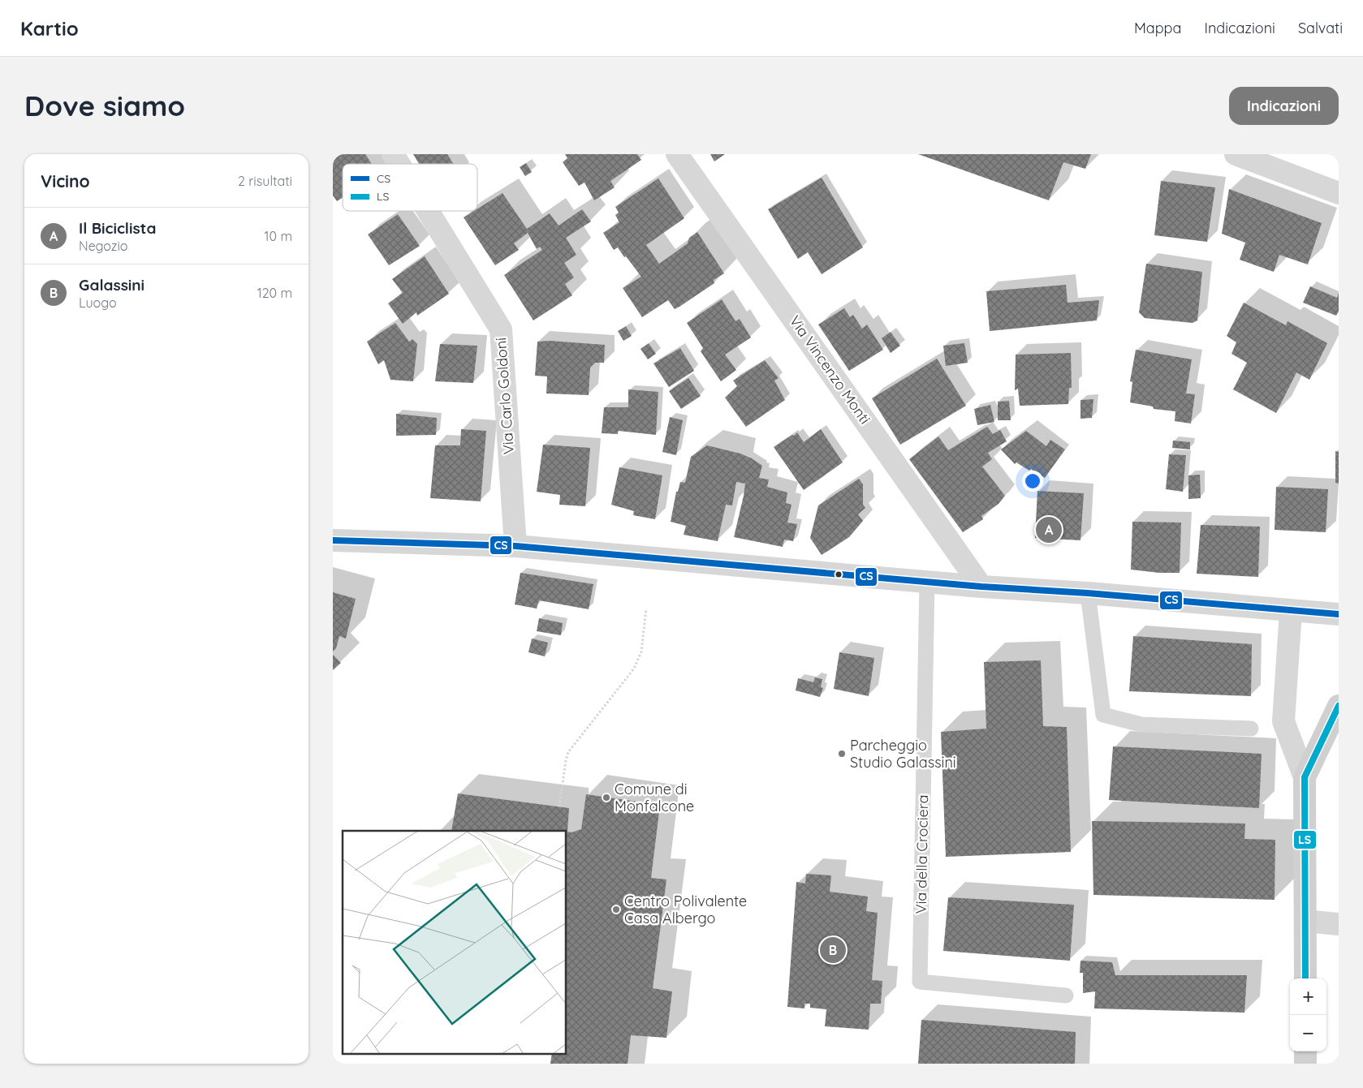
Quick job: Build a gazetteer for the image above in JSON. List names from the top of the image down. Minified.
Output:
{"streets":{"street":["Via Vincenzo Monti","Via Carlo Goldoni"],"lane":["Via della Crociera"]},"places":["Parcheggio Studio Galassini","Comune di Monfalcone","Centro Polivalente Casa Albergo"],"lines":["transit line CS","transit line LS"],"legend":["CS","LS"],"page":{"header":"Kartio","nav":["Mappa","Indicazioni","Salvati"],"buttons":"Indicazioni","title":"Dove siamo","heading":["Vicino","2 risultati"],"list":[{"mark":"A","name":"Il Biciclista","note":"Negozio","value":"10 m"},{"mark":"B","name":"Galassini","note":"Luogo","value":"120 m"}],"pins":["A","B"],"map_buttons":["+","−"]}}
